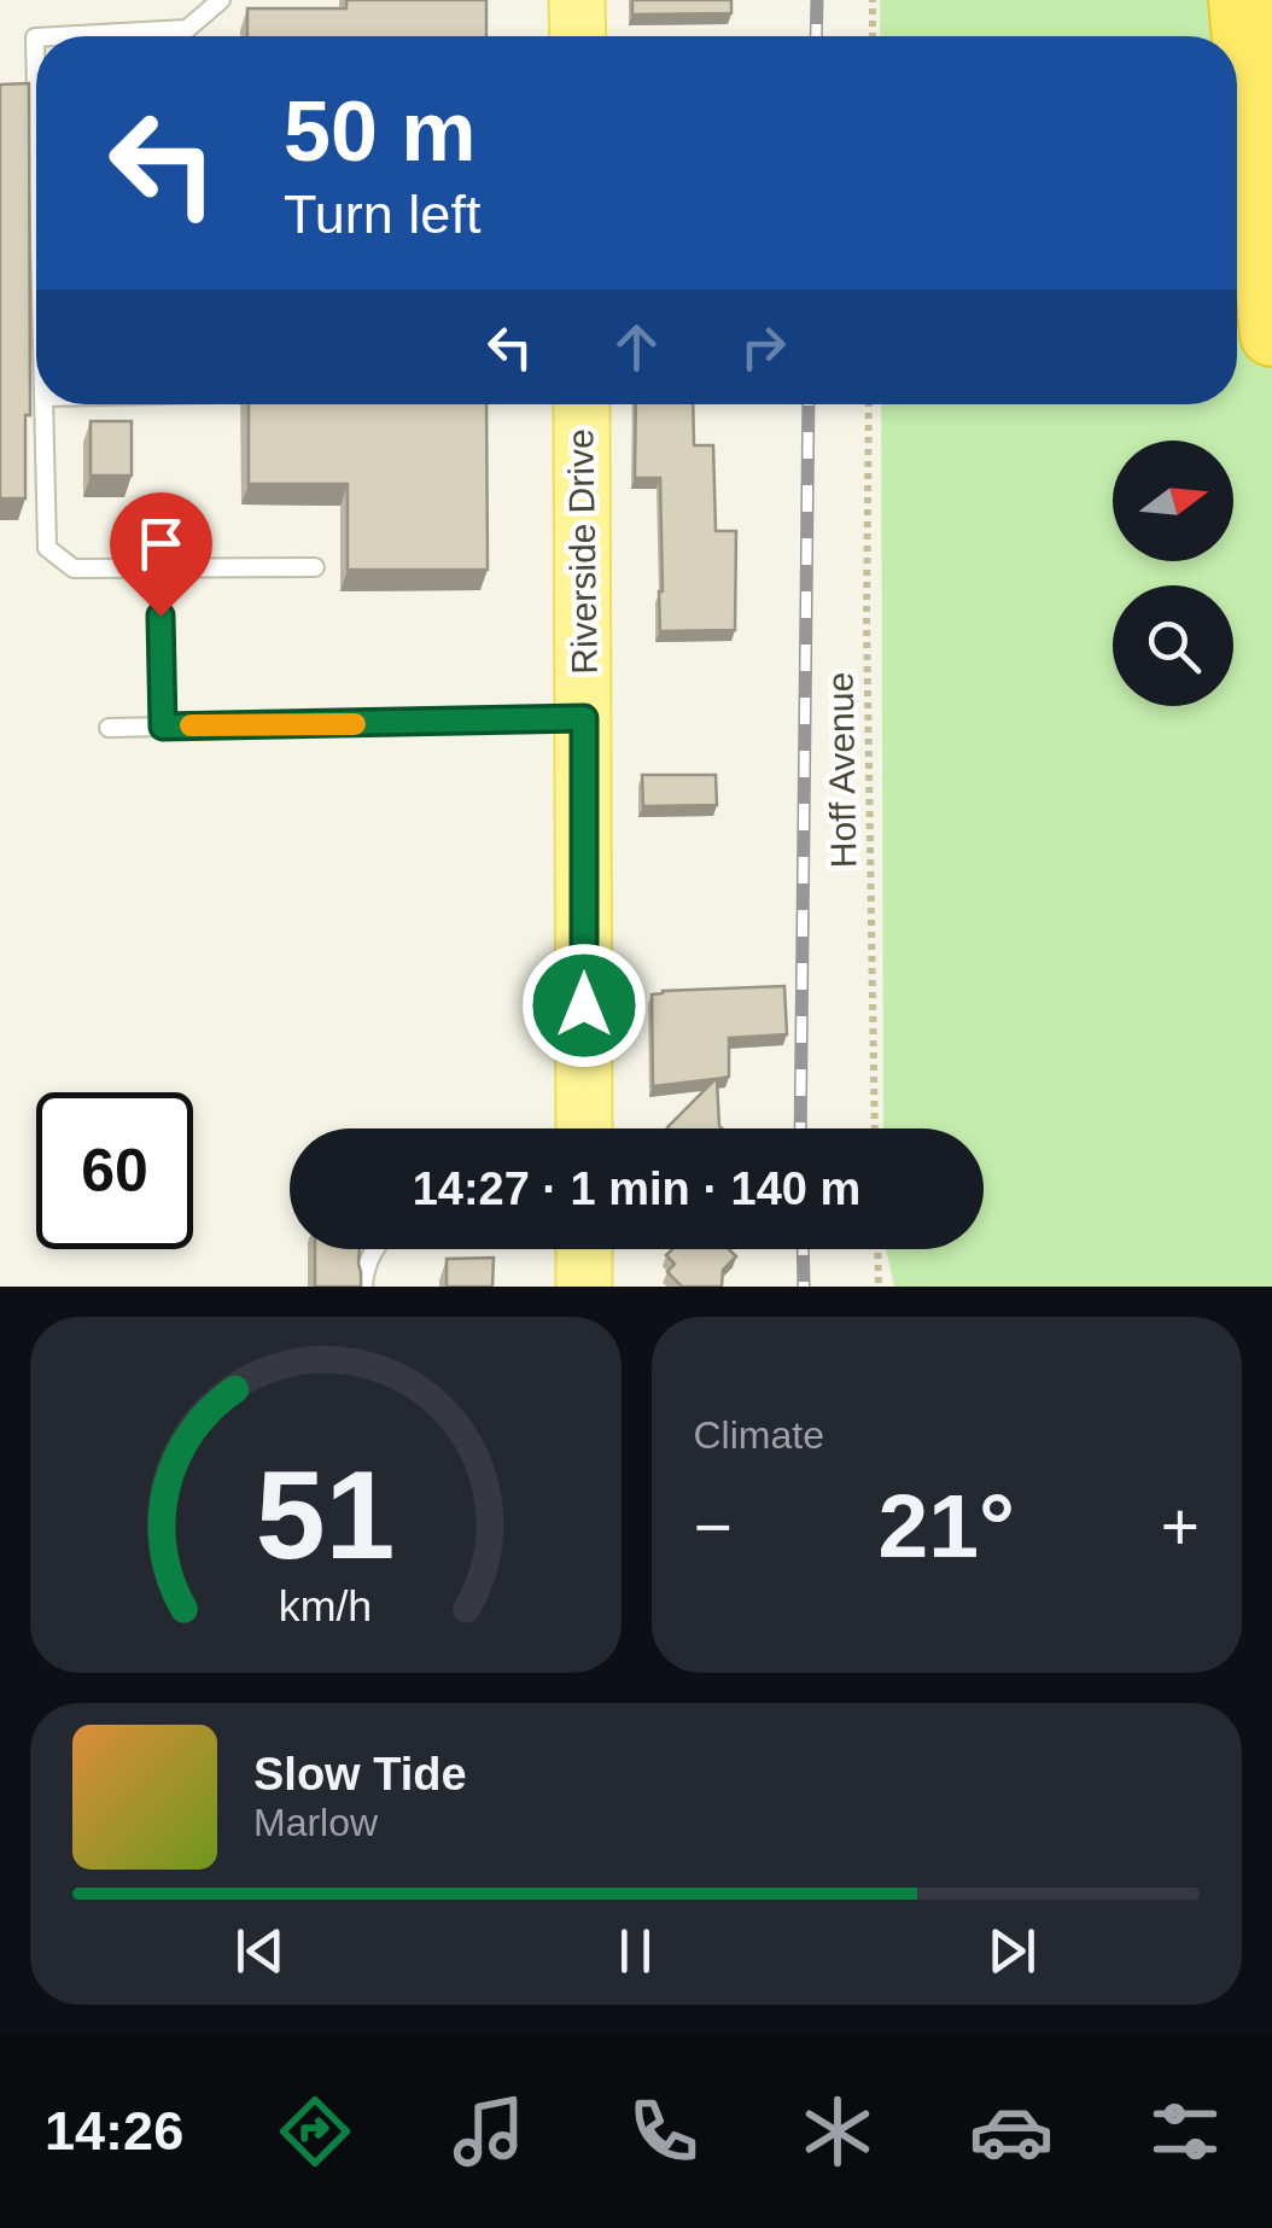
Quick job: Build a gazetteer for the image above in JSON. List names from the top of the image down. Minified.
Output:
{"streets":{"main road":["Riverside Drive"],"path":["Hoff Avenue"]},"north":"right","page":{"turn":["50 m","Turn left"],"limit":"60","trip":"14:27 · 1 min · 140 m","tile":"Climate","heat":["−","21°","+"],"song":["Slow Tide","Marlow"],"tabs":"14:26","gauge":["51","km/h"]}}
